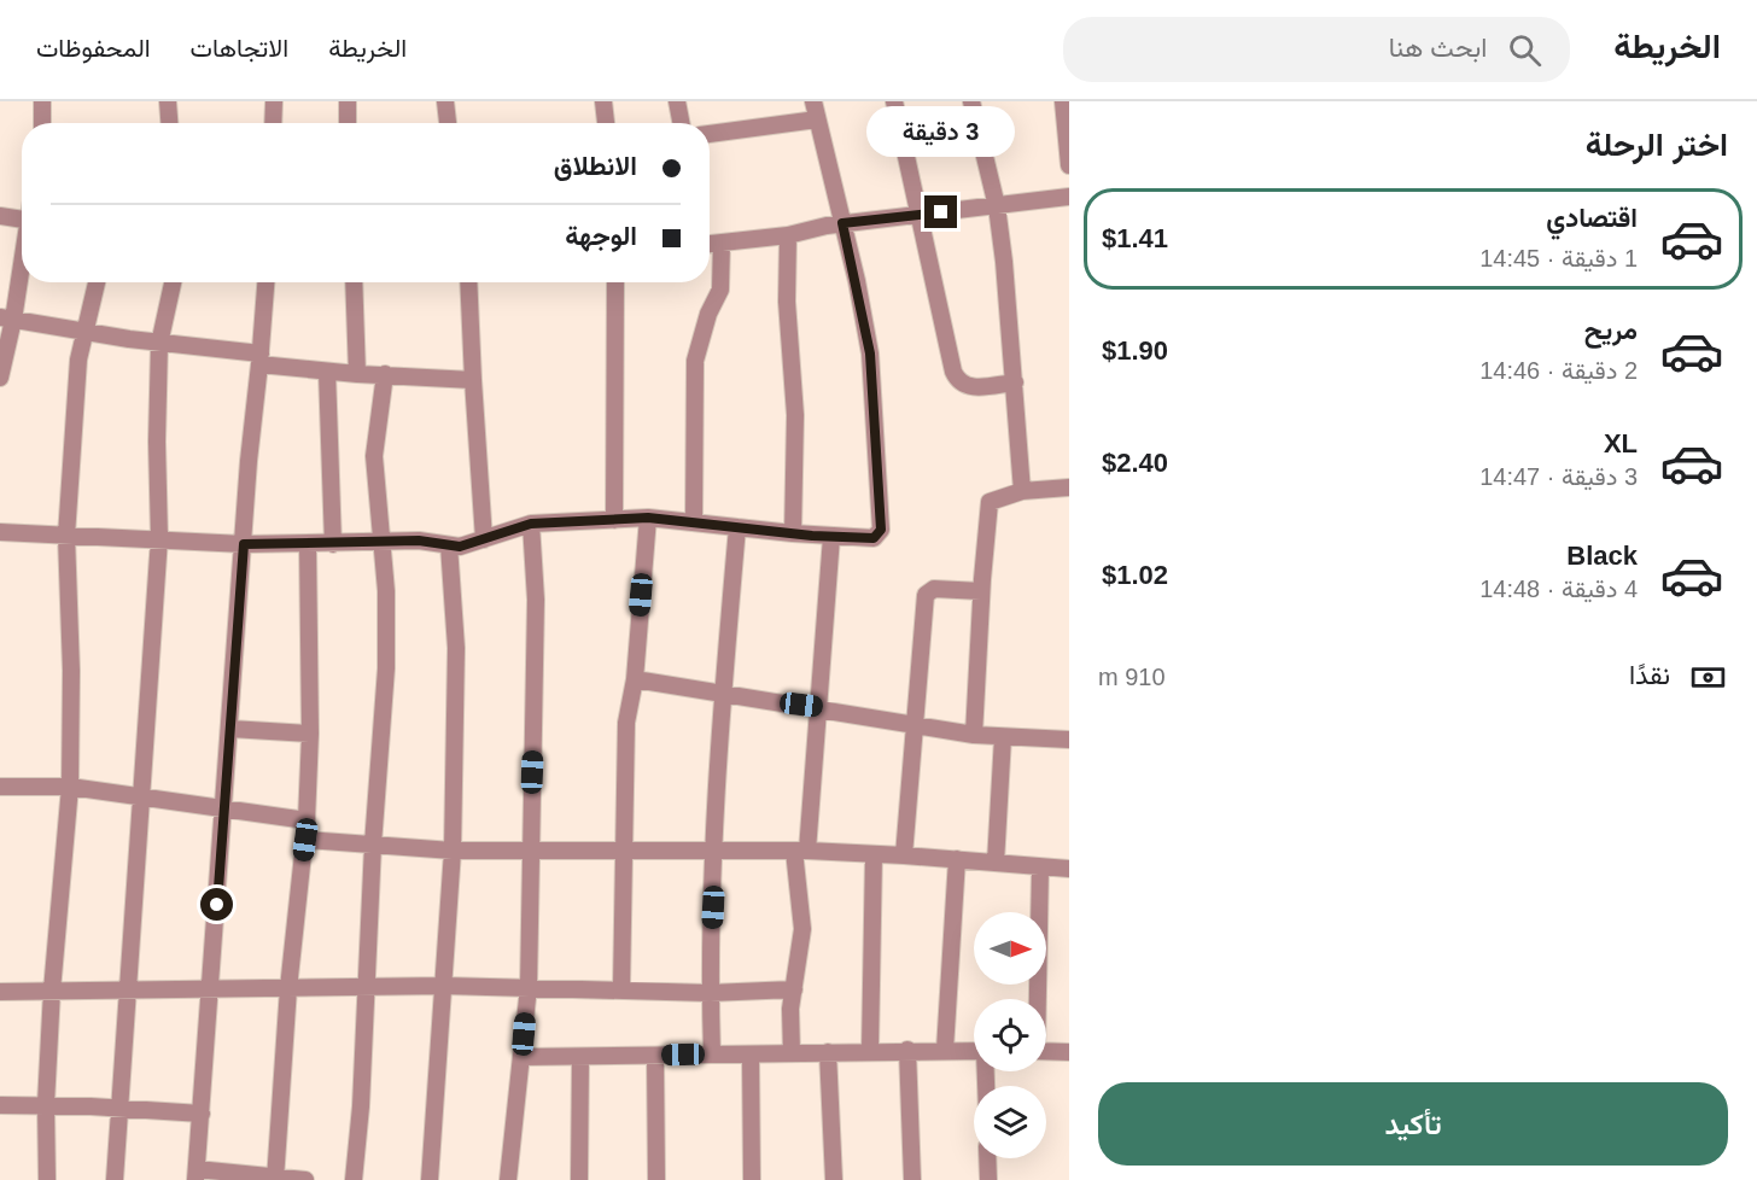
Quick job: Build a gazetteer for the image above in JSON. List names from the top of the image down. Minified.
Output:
{"north":"right","page":{"header":"الخريطة","search":"ابحث هنا","nav":["الخريطة","الاتجاهات","المحفوظات"],"heading":"اختر الرحلة","bubble":"3 دقيقة","banner":["الانطلاق","الوجهة"],"list":[{"name":"اقتصادي","note":"1 دقيقة · 14:45","value":"$1.41"},{"name":"مريح","note":"2 دقيقة · 14:46","value":"$1.90"},{"name":"XL","note":"3 دقيقة · 14:47","value":"$2.40"},{"name":"Black","note":"4 دقيقة · 14:48","value":"$1.02"}],"pay":["نقدًا","910 m"],"buttons":"تأكيد"}}
